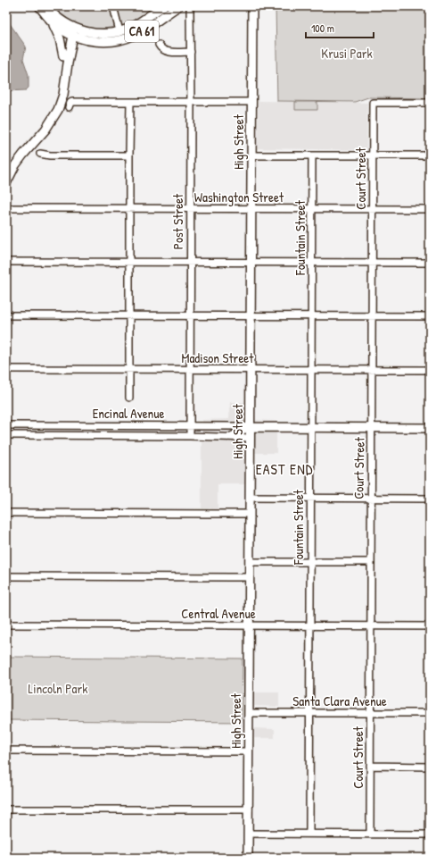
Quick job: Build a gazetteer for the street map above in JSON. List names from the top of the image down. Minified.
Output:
{"streets":{"main road":["CA 61","High Street","Encinal Avenue"],"street":["Court Street","Washington Street","Post Street","Fountain Street","Madison Street","Central Avenue","Santa Clara Avenue"]},"crossings":[["High Street","Washington Street"],["High Street","Madison Street"],["High Street","Encinal Avenue"],["High Street","Central Avenue"],["High Street","Santa Clara Avenue"],["Court Street","Washington Street"],["Court Street","Madison Street"],["Court Street","Encinal Avenue"],["Court Street","Central Avenue"],["Court Street","Santa Clara Avenue"],["Washington Street","Post Street"],["Washington Street","Fountain Street"],["Post Street","Madison Street"],["Post Street","Encinal Avenue"],["Fountain Street","Madison Street"],["Fountain Street","Encinal Avenue"],["Fountain Street","Central Avenue"],["Fountain Street","Santa Clara Avenue"]],"districts":["EAST END"],"parks":["Krusi Park","Lincoln Park"],"scale_bar":"100 m"}
